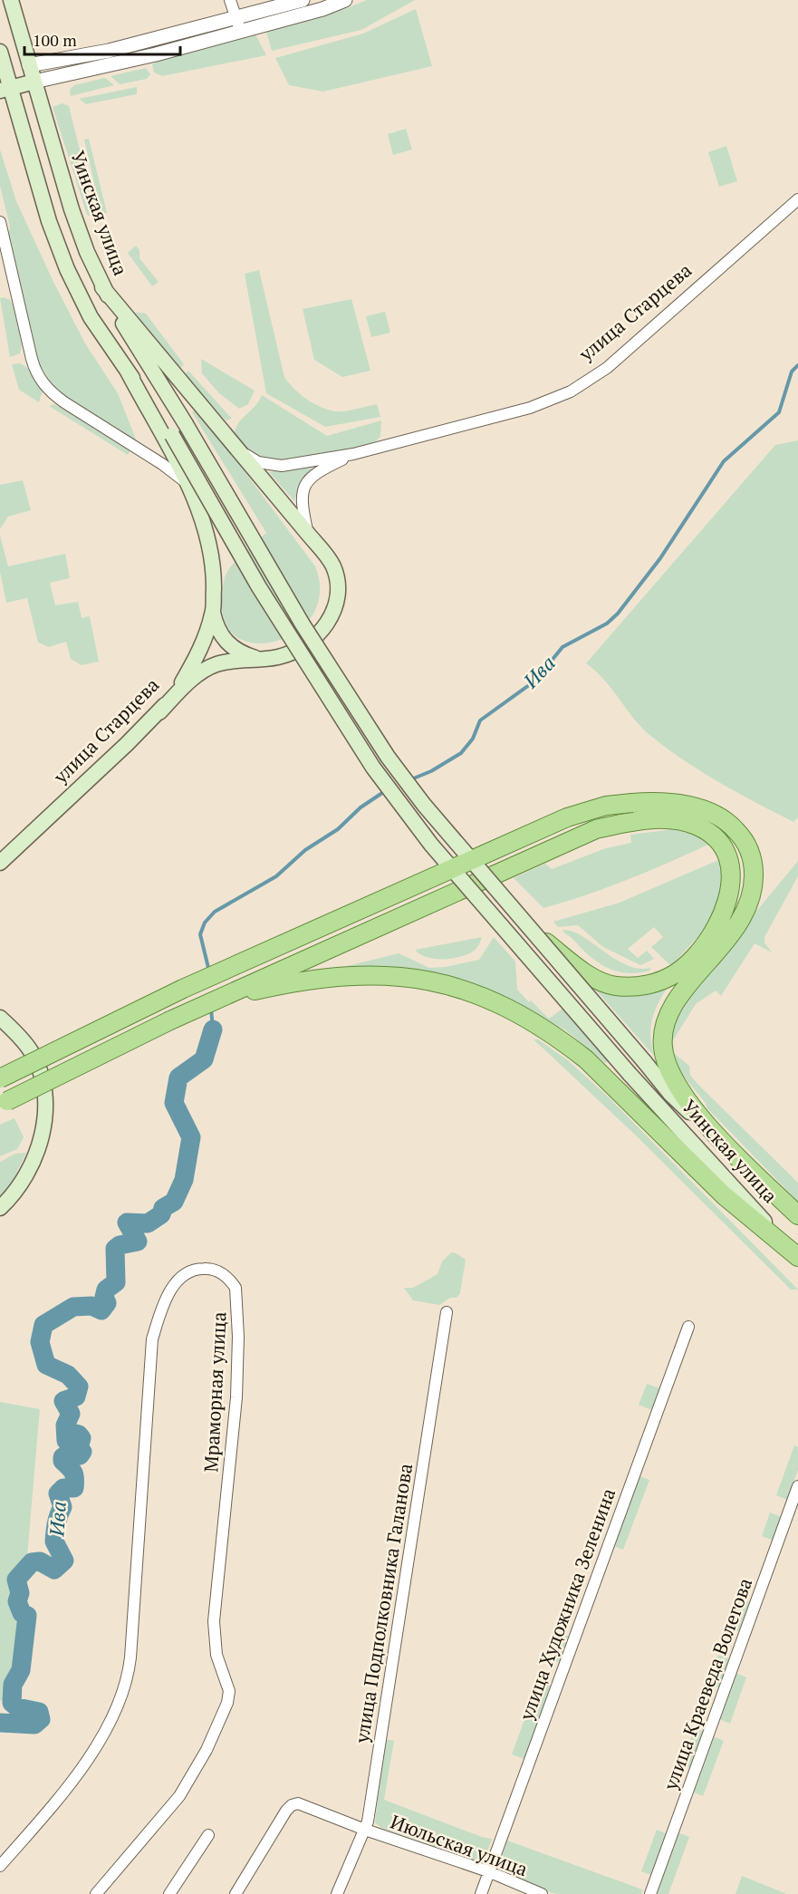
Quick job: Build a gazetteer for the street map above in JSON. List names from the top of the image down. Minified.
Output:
{"streets":{"main road":["Уинская улица","улица Старцева"],"street":["Мраморная улица","улица Подполковника Галанова","улица Художника Зеленина","улица Краеведа Волегова","Июльская улица"]},"crossings":[["Уинская улица","улица Старцева"],["улица Подполковника Галанова","Июльская улица"],["улица Художника Зеленина","Июльская улица"]],"water":["Ива"],"scale_bar":"100 m"}
